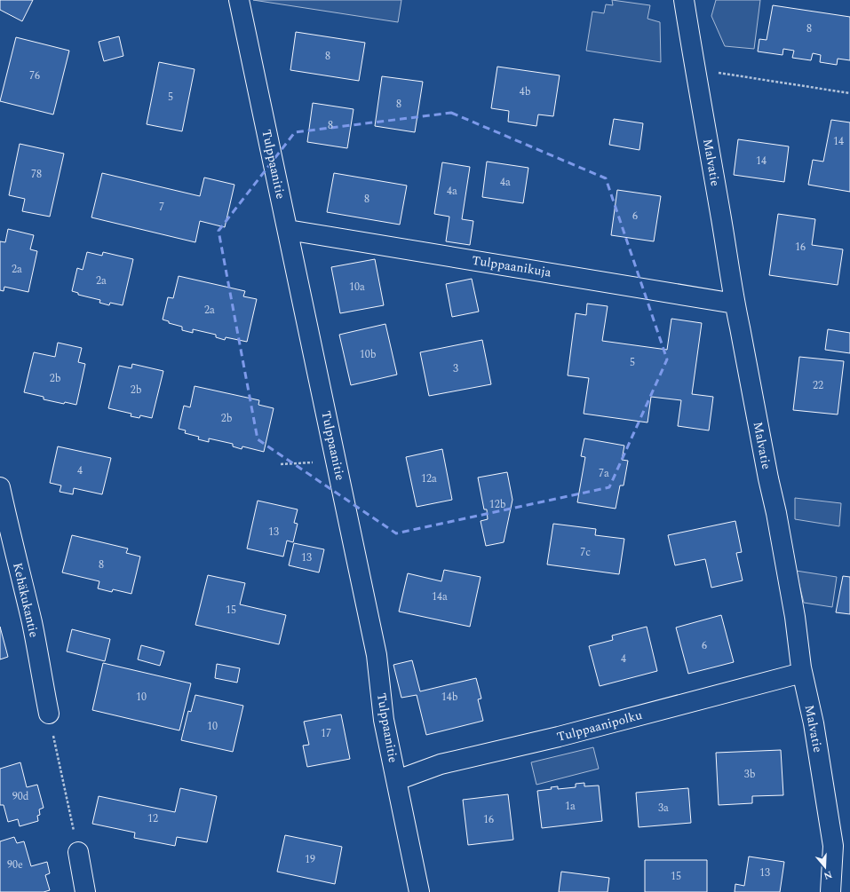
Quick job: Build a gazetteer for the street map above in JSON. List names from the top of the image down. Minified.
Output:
{"streets":{"street":["Malvatie","Tulppaanitie","Tulppaanikuja","Kehäkukantie","Tulppaanipolku"]},"crossings":[["Malvatie","Tulppaanikuja"],["Malvatie","Tulppaanipolku"],["Tulppaanitie","Tulppaanikuja"],["Tulppaanitie","Tulppaanipolku"]],"house_numbers":["8","8","76","4b","5","8","8","14","14","78","4a","4a","8","7","6","16","2a","2a","10a","2a","10b","5","3","2b","22","2b","2b","4","7a","12a","12b","13","7c","13","8","14a","15","6","4","10","14b","10","17","3b","90d","1a","3a","12","16","19","90e","13","15"],"north":"bottom"}
